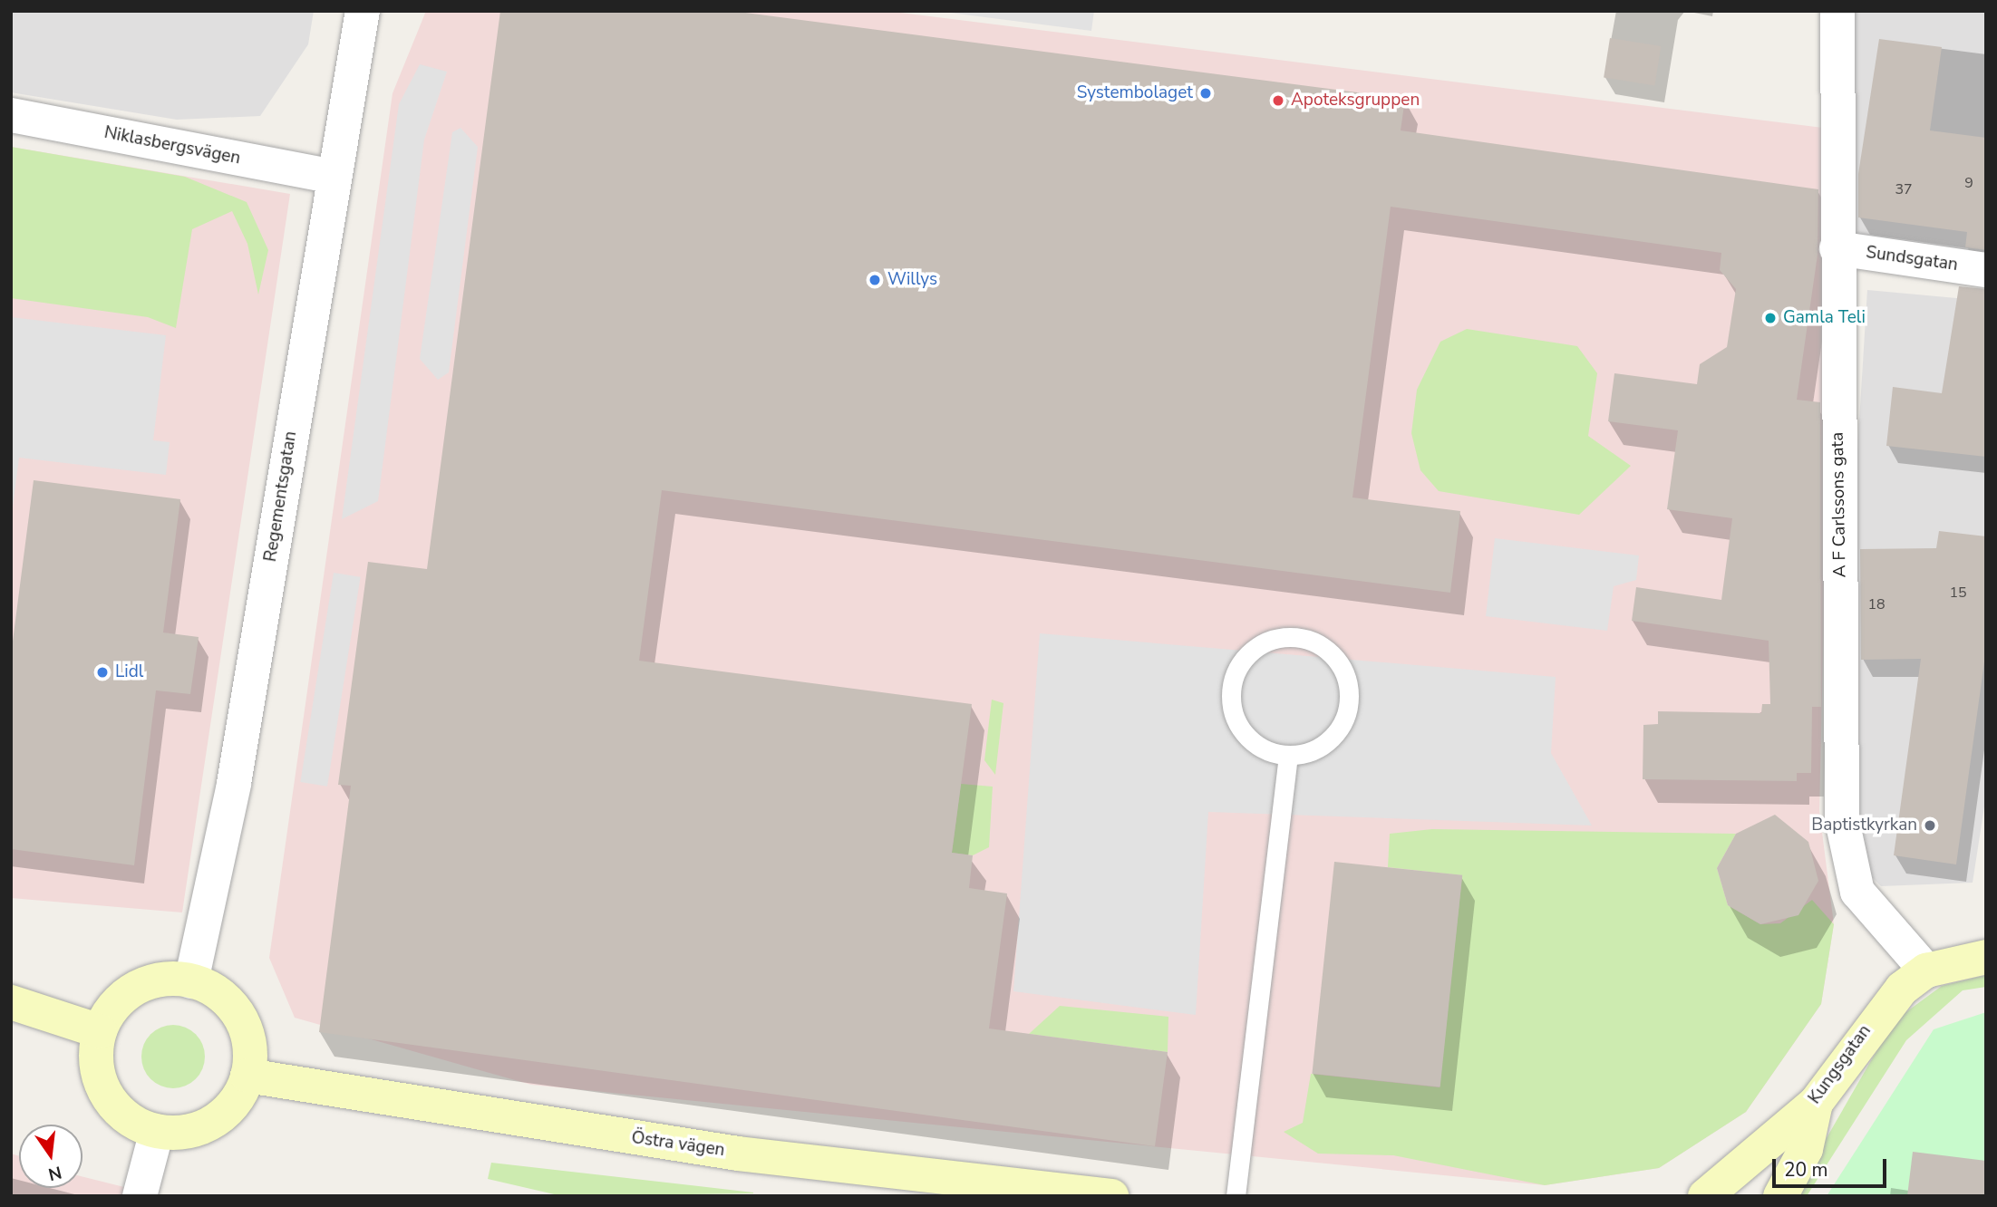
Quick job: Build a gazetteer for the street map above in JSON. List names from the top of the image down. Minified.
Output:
{"streets":{"street":["Niklasbergsvägen","Sundsgatan","Regementsgatan","A F Carlssons gata","Kungsgatan","Östra vägen"]},"crossings":[["Niklasbergsvägen","Regementsgatan"],["Sundsgatan","A F Carlssons gata"],["Regementsgatan","Östra vägen"],["A F Carlssons gata","Kungsgatan"]],"places":["Systembolaget","Apoteksgruppen","Willys","Gamla Teli","Lidl","Baptistkyrkan"],"house_numbers":["9","37","15","18"],"scale_bar":"20 m","north":"bottom"}
